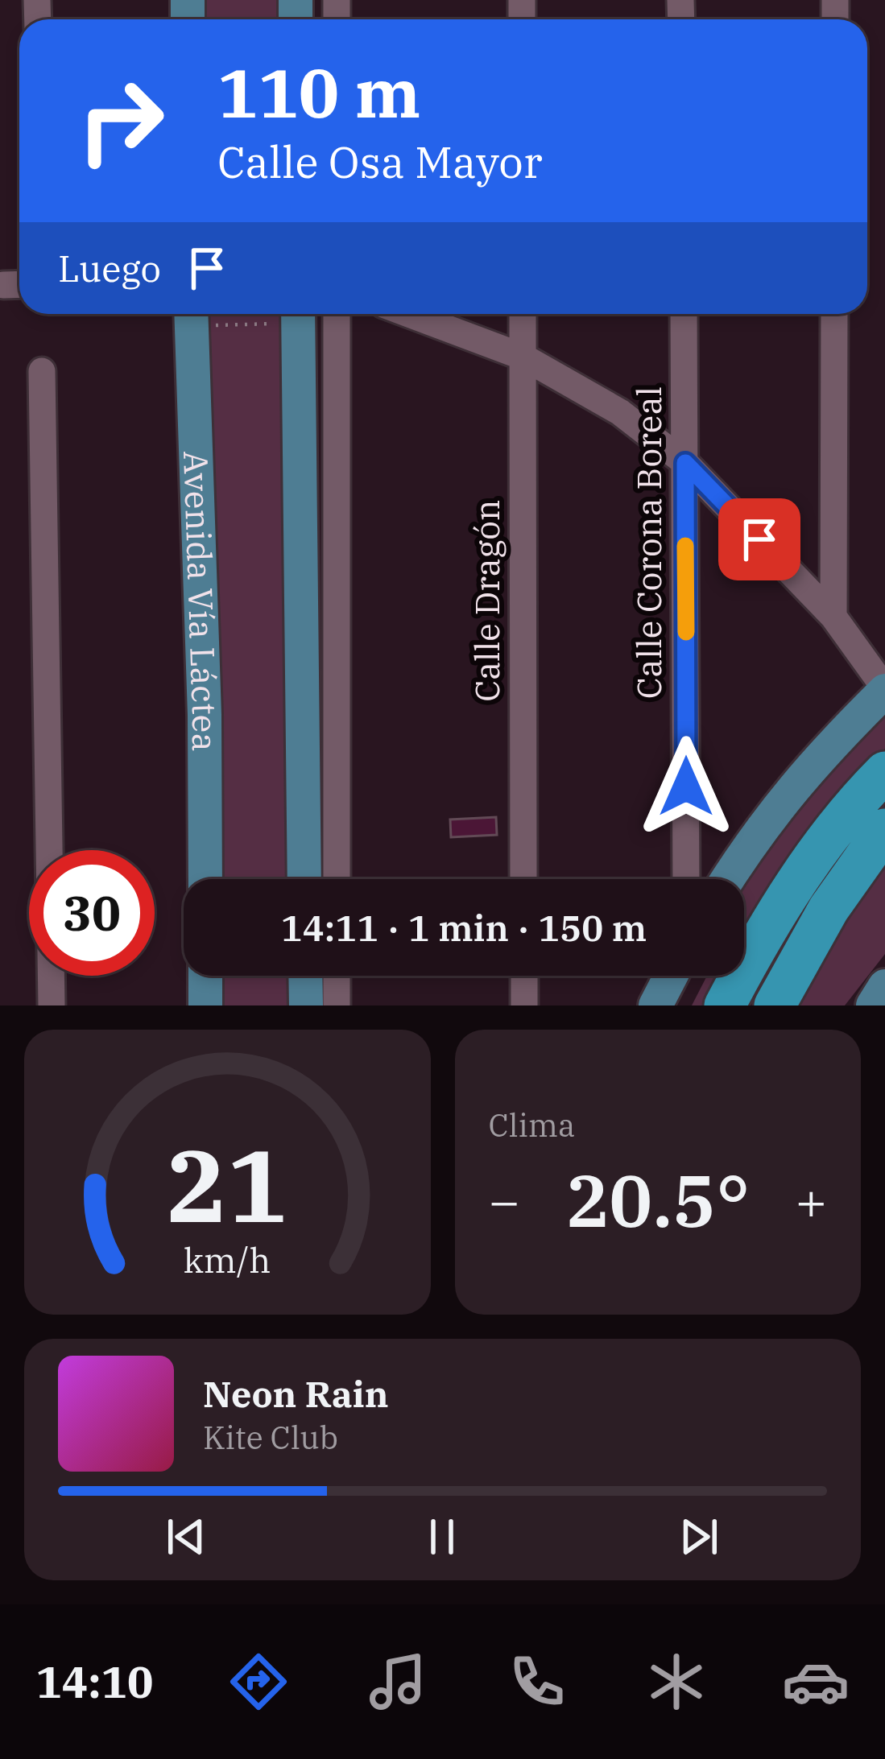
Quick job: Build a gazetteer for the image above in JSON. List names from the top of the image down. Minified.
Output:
{"streets":{"main road":["Avenida Vía Láctea"],"street":["Calle Corona Boreal","Calle Dragón"]},"page":{"turn":["110 m","Calle Osa Mayor"],"then":"Luego","limit":"30","trip":"14:11 · 1 min · 150 m","tile":"Clima","heat":["−","20.5°","+"],"song":["Neon Rain","Kite Club"],"tabs":"14:10","gauge":["21","km/h"]}}
